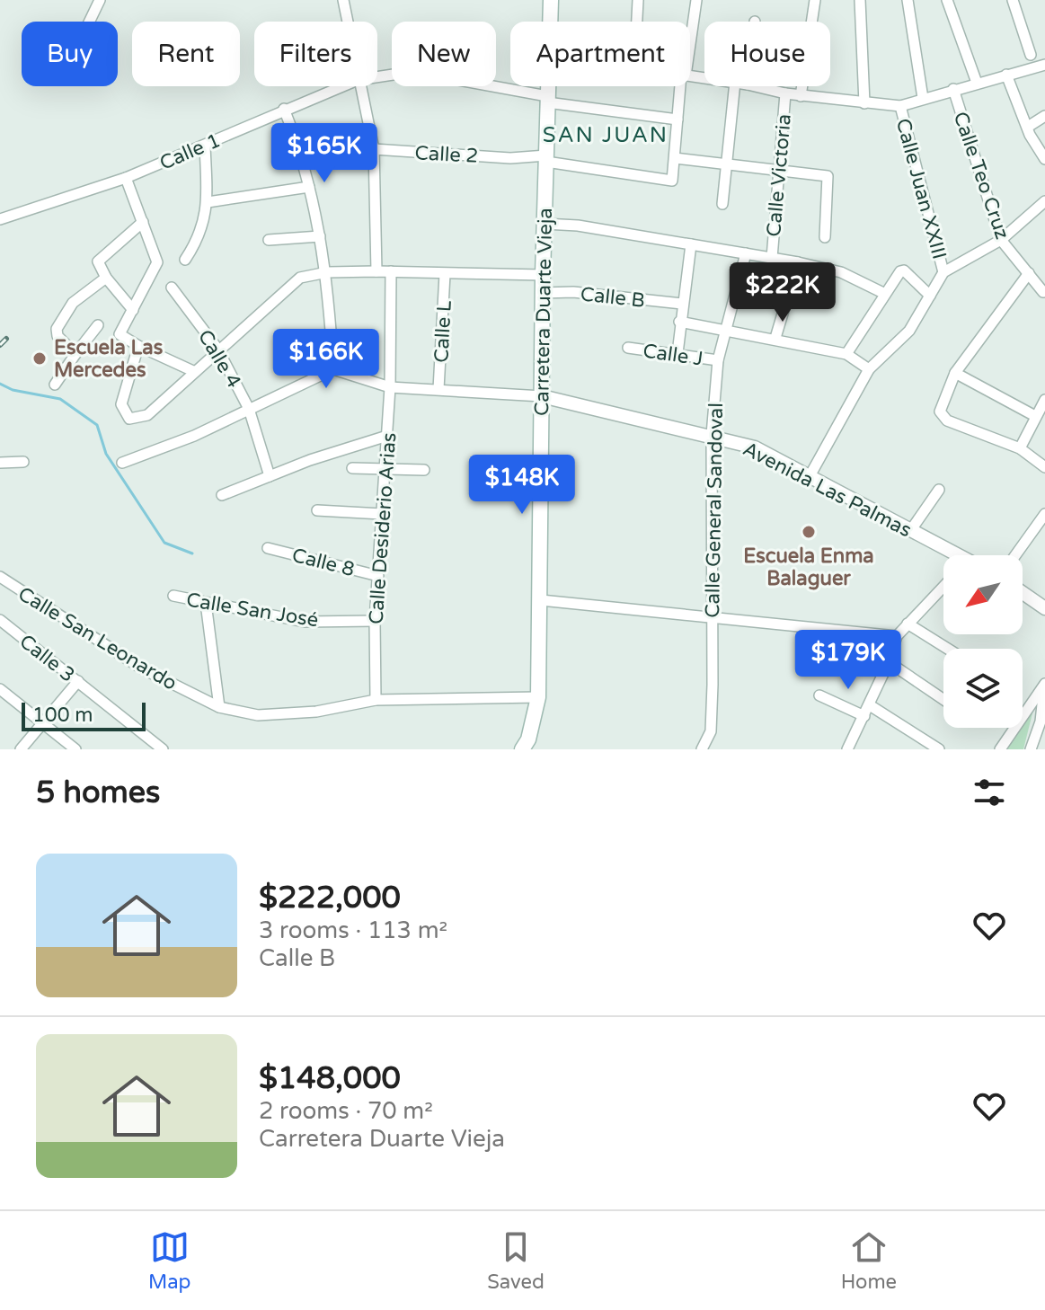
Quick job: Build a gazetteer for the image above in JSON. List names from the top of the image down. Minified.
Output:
{"streets":{"main road":["Carretera Duarte Vieja"],"street":["Calle 1","Calle 2","Calle Victoria","Calle Teo Cruz","Calle Juan XXIII","Calle B","Calle L","Calle J","Calle 4","Avenida Las Palmas","Calle General Sandoval","Calle Desiderio Arias","Calle 8","Calle San José","Calle San Leonardo","Calle 3"]},"crossings":[["Calle 1","Carretera Duarte Vieja"],["Calle 2","Carretera Duarte Vieja"],["Calle B","Carretera Duarte Vieja"],["Carretera Duarte Vieja","Avenida Las Palmas"],["Carretera Duarte Vieja","Calle San Leonardo"],["Calle J","Calle General Sandoval"],["Avenida Las Palmas","Calle General Sandoval"],["Calle Desiderio Arias","Calle 8"],["Calle Desiderio Arias","Calle San José"],["Calle Desiderio Arias","Calle San Leonardo"]],"districts":["SAN JUAN"],"places":["Escuela Las Mercedes","Escuela Enma Balaguer"],"scale_bar":"100 m","north":"bottom left","page":{"chip":["Buy","Rent","Filters","New","Apartment","House"],"price":["$165K","$222K","$166K","$148K","$179K"],"scale":"100 m","heading":"5 homes","list":[{"name":"$222,000","note":"3 rooms · 113 m² · Calle B"},{"name":"$148,000","note":"2 rooms · 70 m² · Carretera Duarte Vieja"}],"tabs":["Map","Saved","Home"]}}
